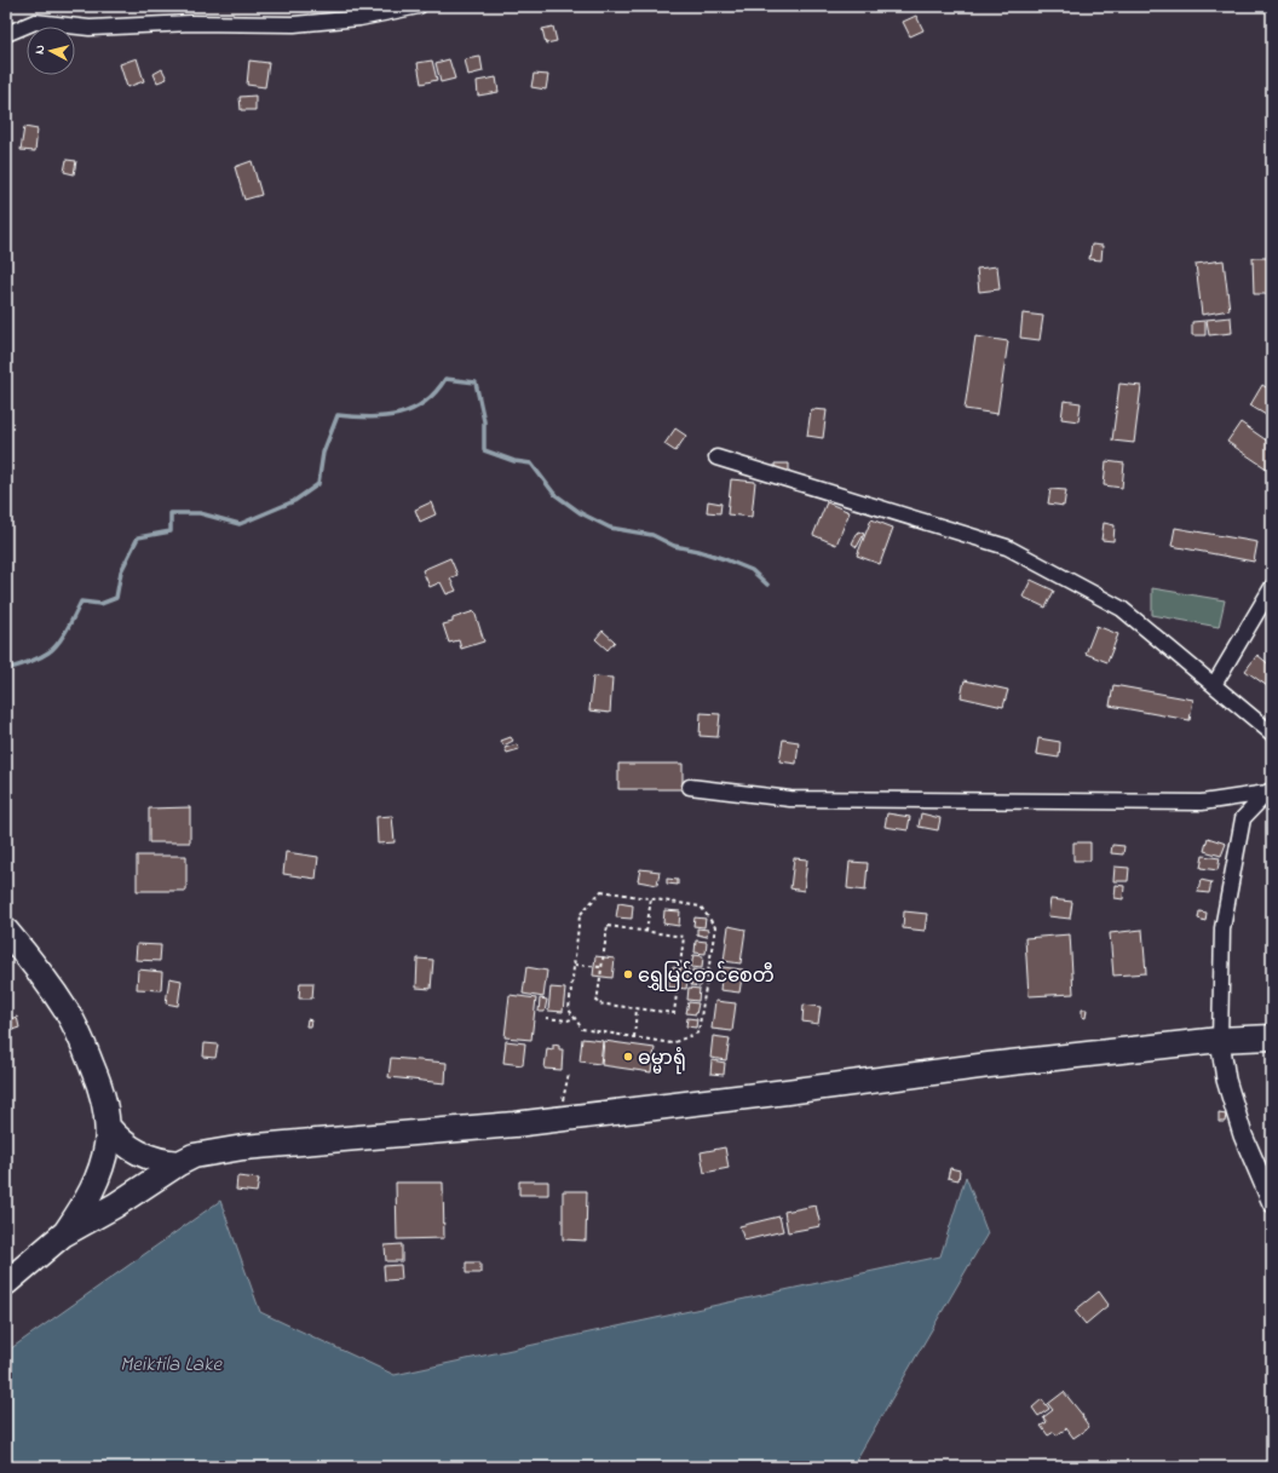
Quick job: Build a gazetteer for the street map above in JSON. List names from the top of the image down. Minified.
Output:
{"water":["Meiktila Lake"],"places":["ရွှေမြင်တင်စေတီ","ဓမ္မာရုံ"],"north":"left"}
